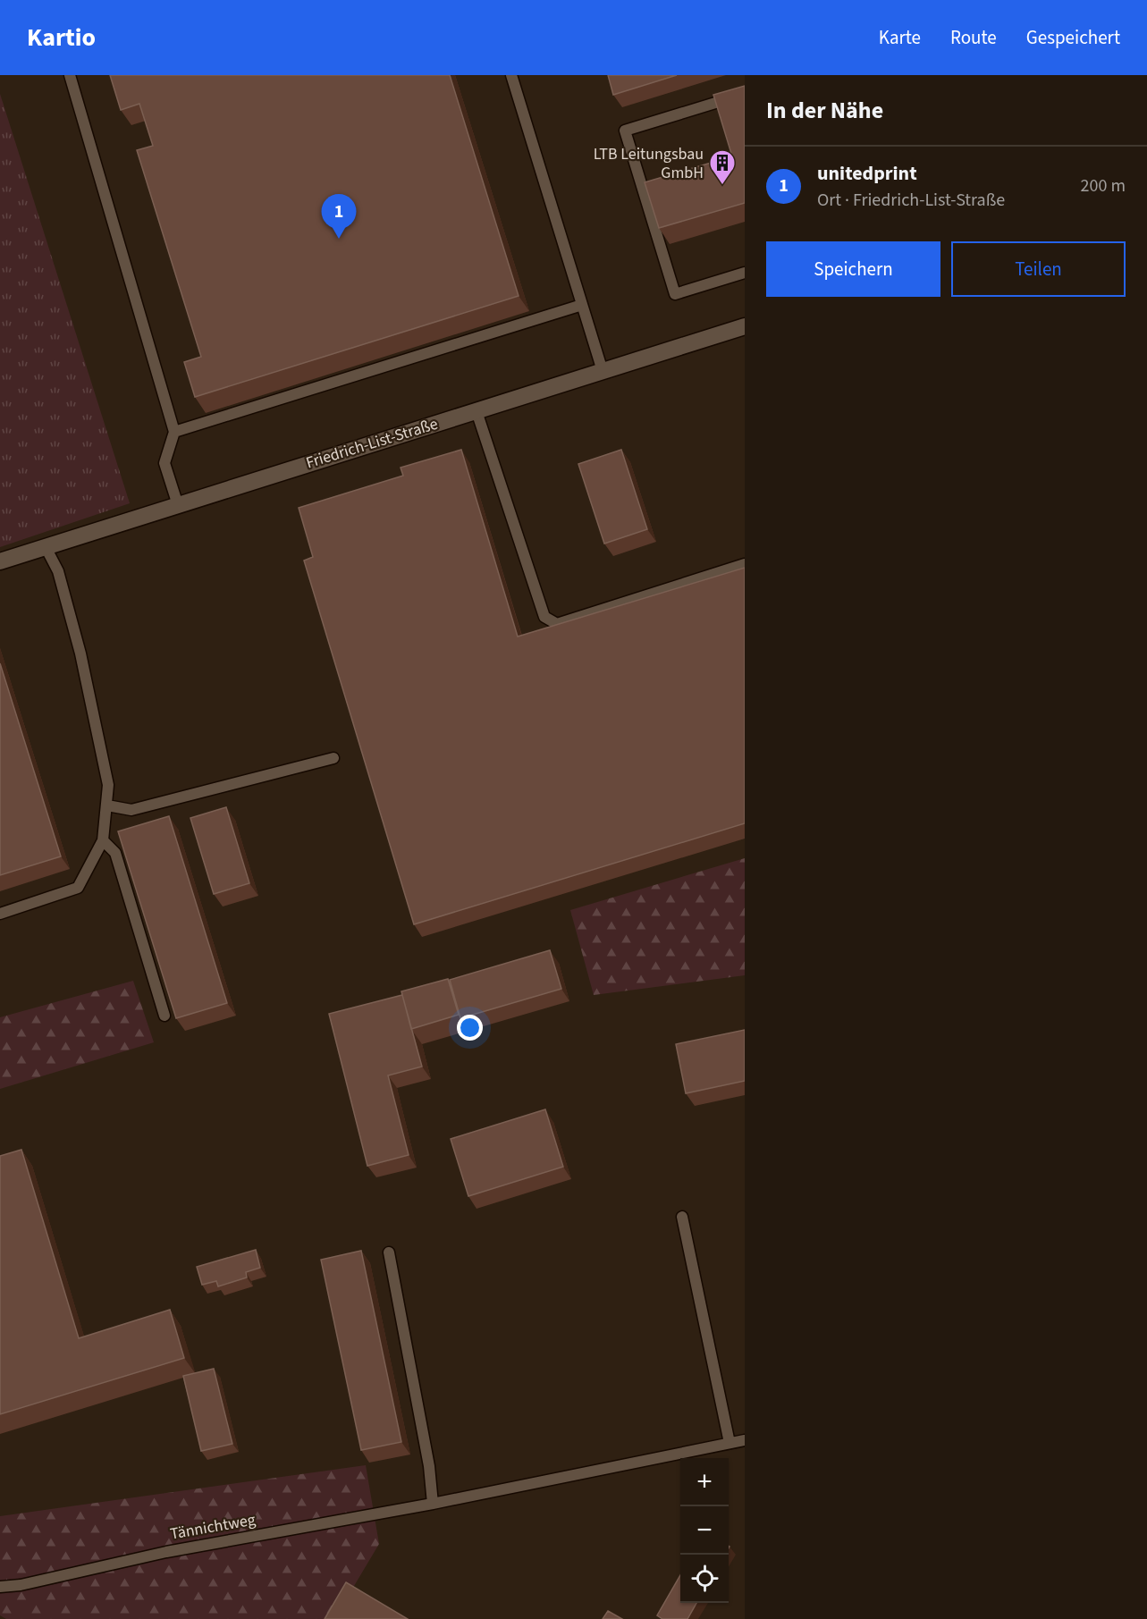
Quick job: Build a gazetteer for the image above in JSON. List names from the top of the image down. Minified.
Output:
{"streets":{"street":["Friedrich-List-Straße"],"lane":["Tännichtweg"]},"places":{"building":["LTB Leitungsbau GmbH"]},"page":{"header":"Kartio","nav":["Karte","Route","Gespeichert"],"heading":"In der Nähe","list":[{"mark":"1","name":"unitedprint","note":"Ort · Friedrich-List-Straße","value":"200 m"}],"pins":"1","buttons":["Speichern","Teilen"],"map_buttons":["+","−"]}}
